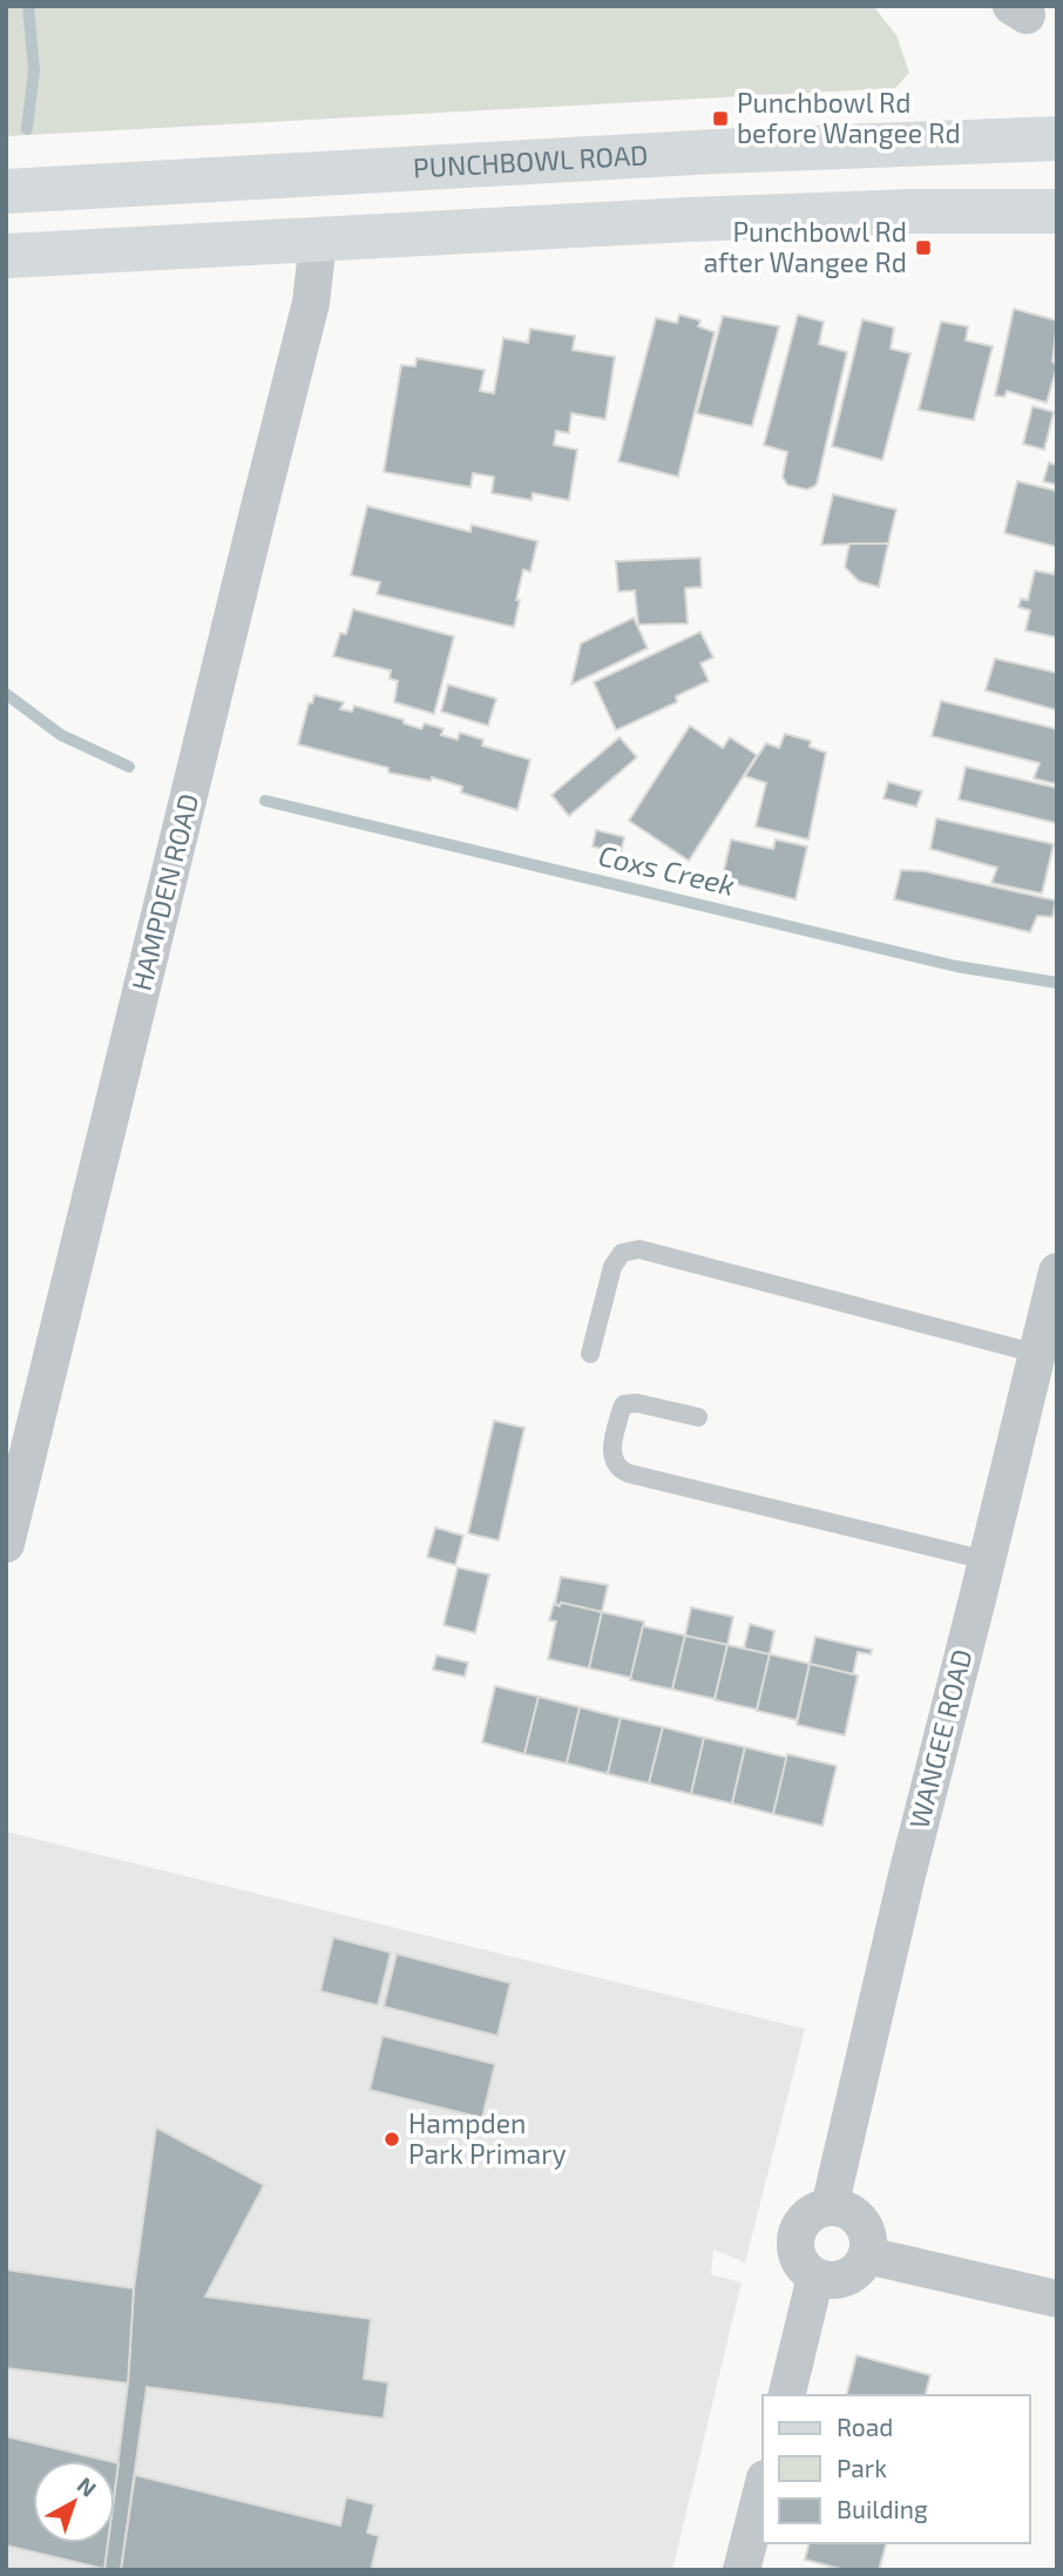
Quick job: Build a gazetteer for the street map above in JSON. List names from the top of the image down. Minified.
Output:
{"streets":{"main road":["PUNCHBOWL ROAD"],"street":["HAMPDEN ROAD","WANGEE ROAD"]},"water":["Coxs Creek"],"places":{"transit":["Punchbowl Rd before Wangee Rd","Punchbowl Rd after Wangee Rd"],"other":["Hampden Park Primary"]},"legend":["Road","Park","Building"],"north":"top right"}
